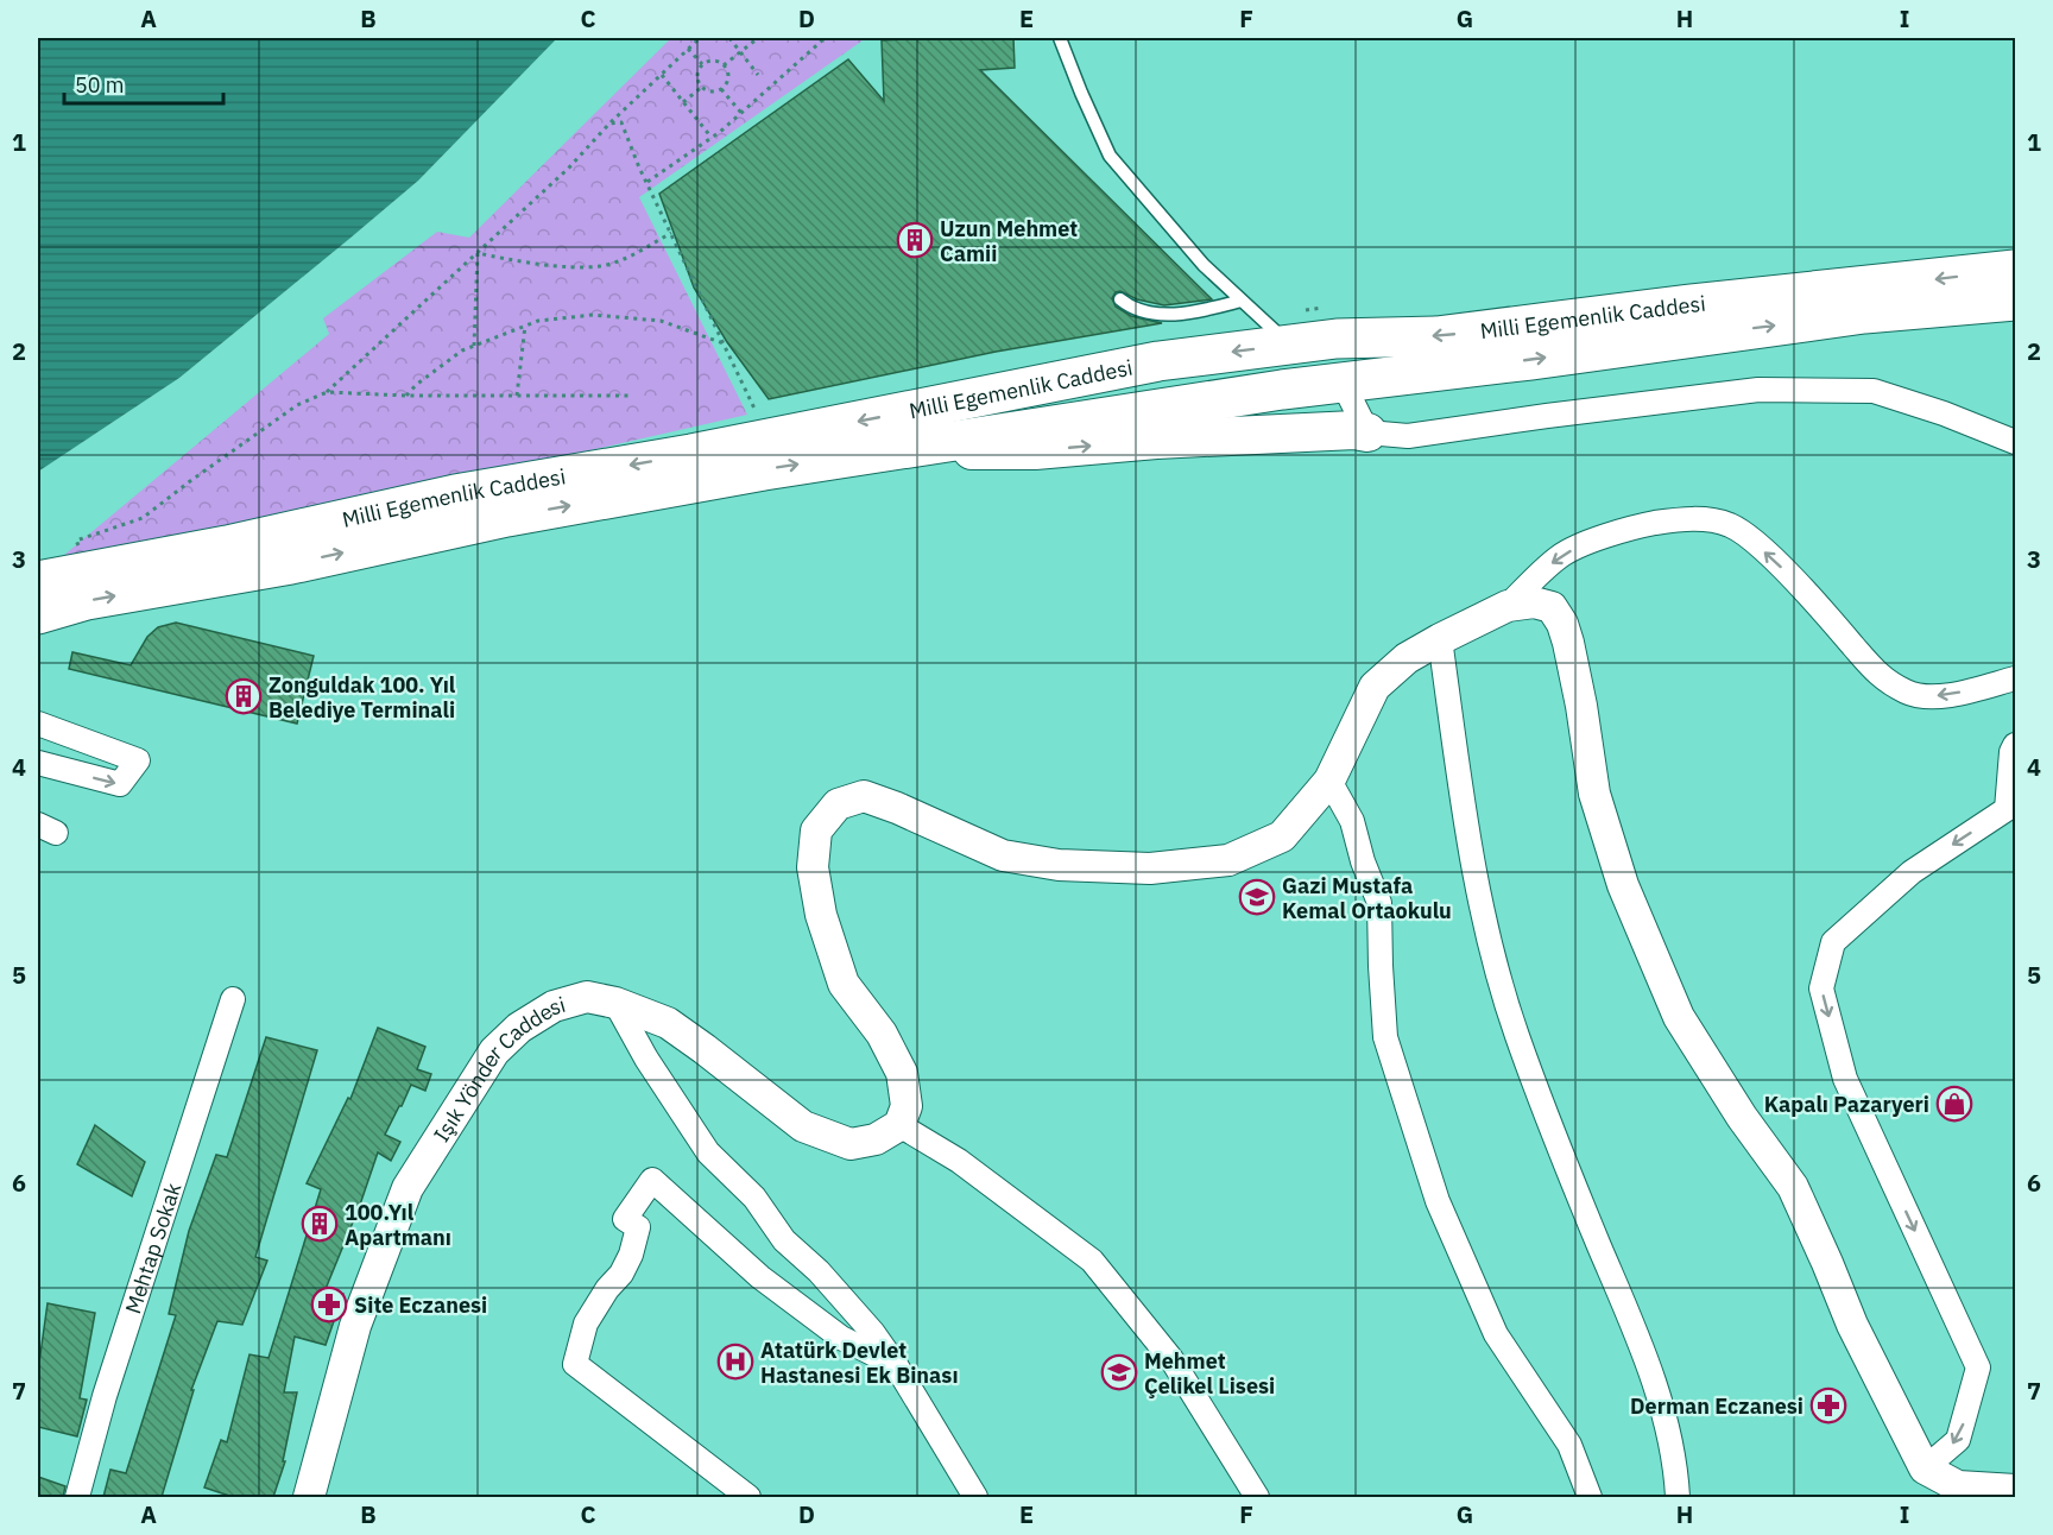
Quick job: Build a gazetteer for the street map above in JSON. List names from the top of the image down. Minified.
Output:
{"streets":{"highway":["Milli Egemenlik Caddesi"],"street":["Işık Yönder Caddesi","Mehtap Sokak"]},"places":{"building":["Uzun Mehmet Camii","Zonguldak 100. Yıl Belediye Terminali","100.Yıl Apartmanı"],"school or university":["Gazi Mustafa Kemal Ortaokulu","Mehmet Çelikel Lisesi"],"shop":["Kapalı Pazaryeri"],"pharmacy":["Site Eczanesi","Derman Eczanesi"],"hospital":["Atatürk Devlet Hastanesi Ek Binası"]},"scale_bar":"50 m","grid":{"columns":["A","B","C","D","E","F","G","H","I"],"rows":["1","2","3","4","5","6","7"]}}
